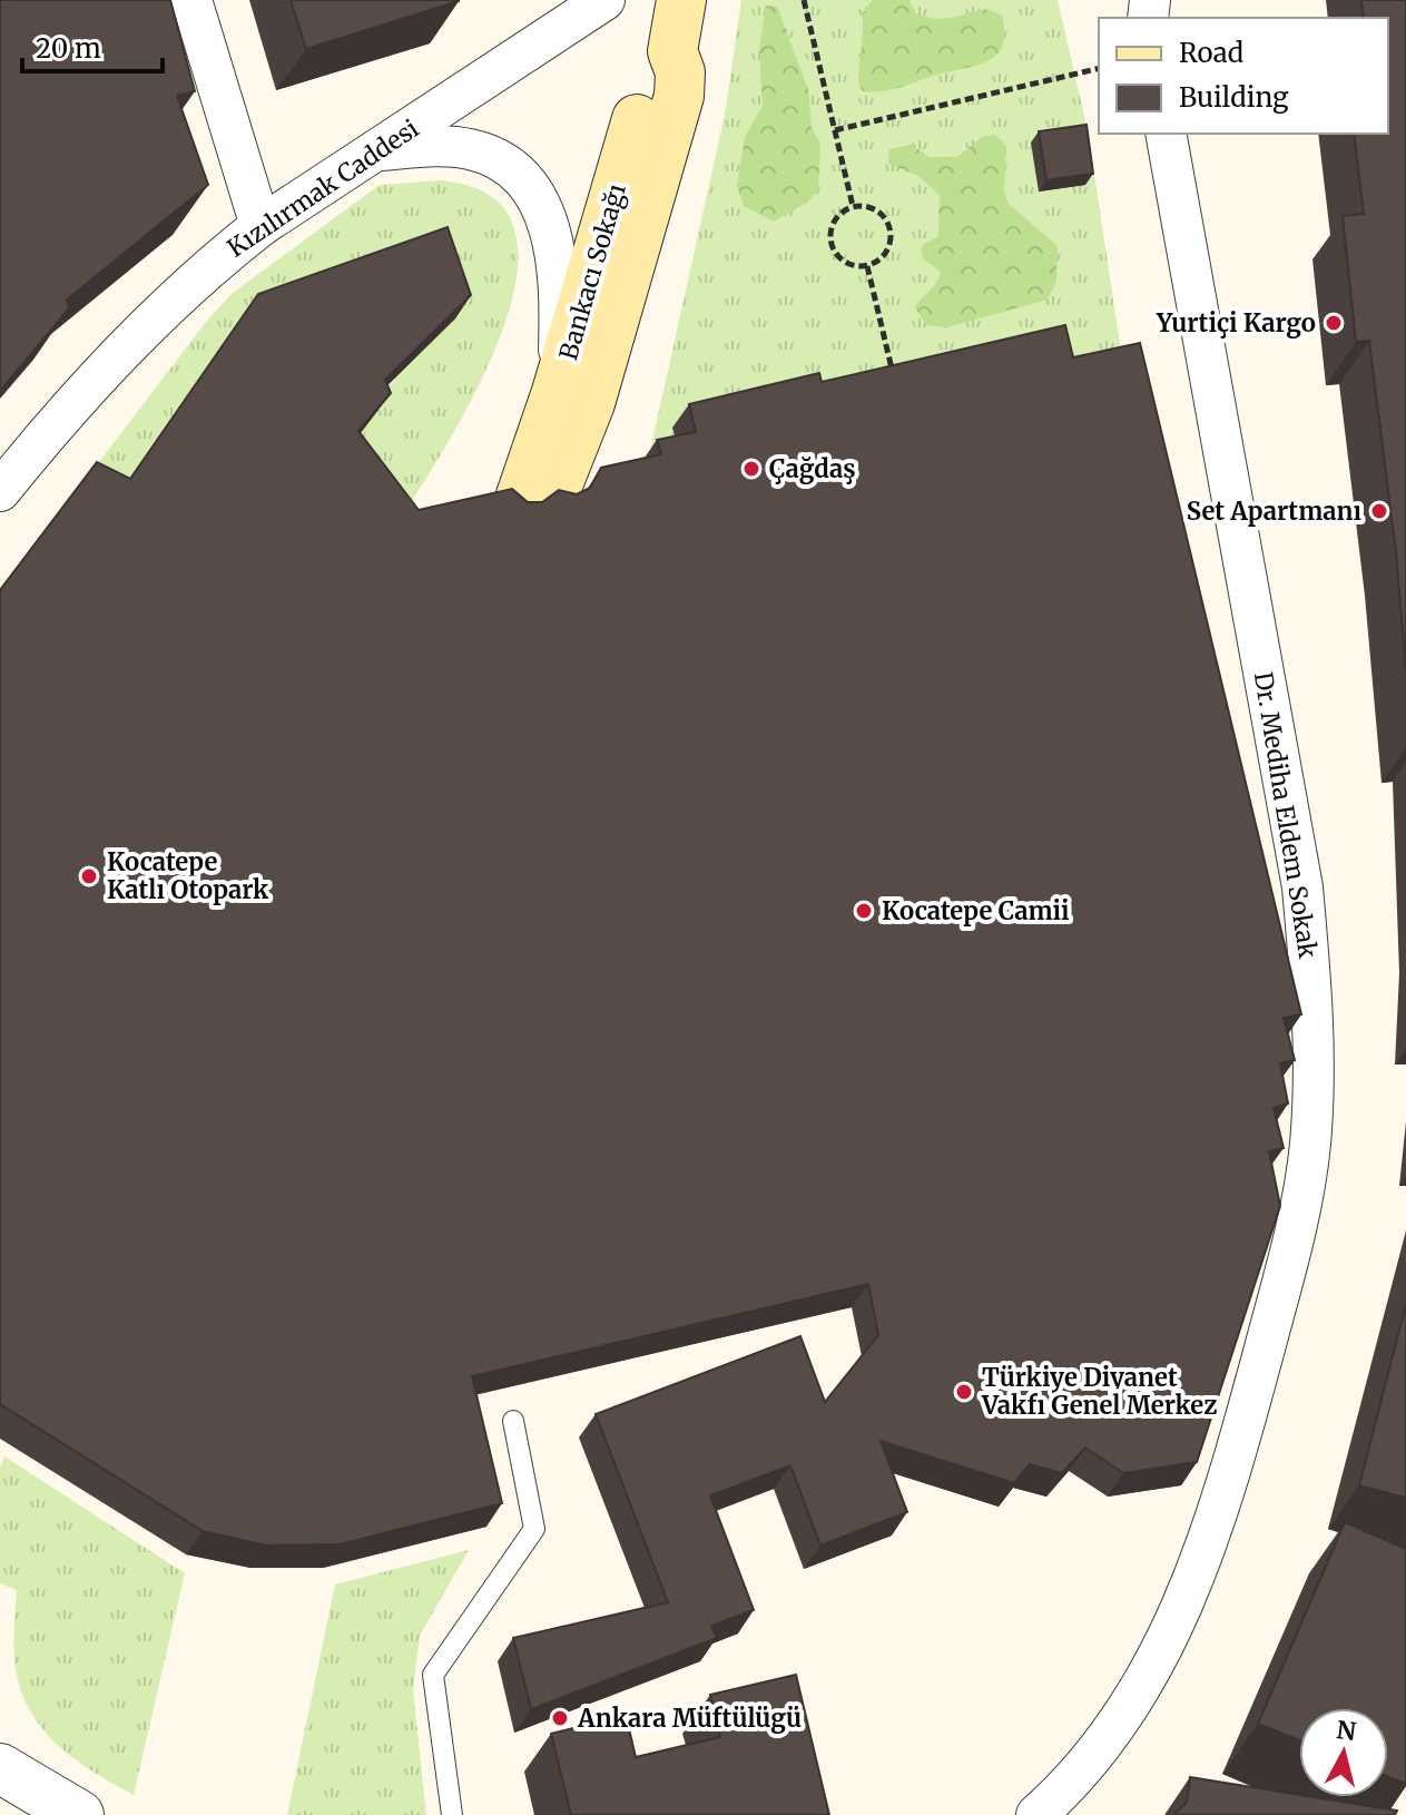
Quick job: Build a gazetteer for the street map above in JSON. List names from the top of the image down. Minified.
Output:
{"streets":{"main road":["Bankacı Sokağı"],"street":["Kızılırmak Caddesi","Dr. Mediha Eldem Sokak"]},"places":["Yurtiçi Kargo","Çağdaş","Set Apartmanı","Kocatepe Katlı Otopark","Kocatepe Camii","Türkiye Diyanet Vakfı Genel Merkez","Ankara Müftülügü"],"legend":["Road","Building"],"scale_bar":"20 m","north":"top"}
